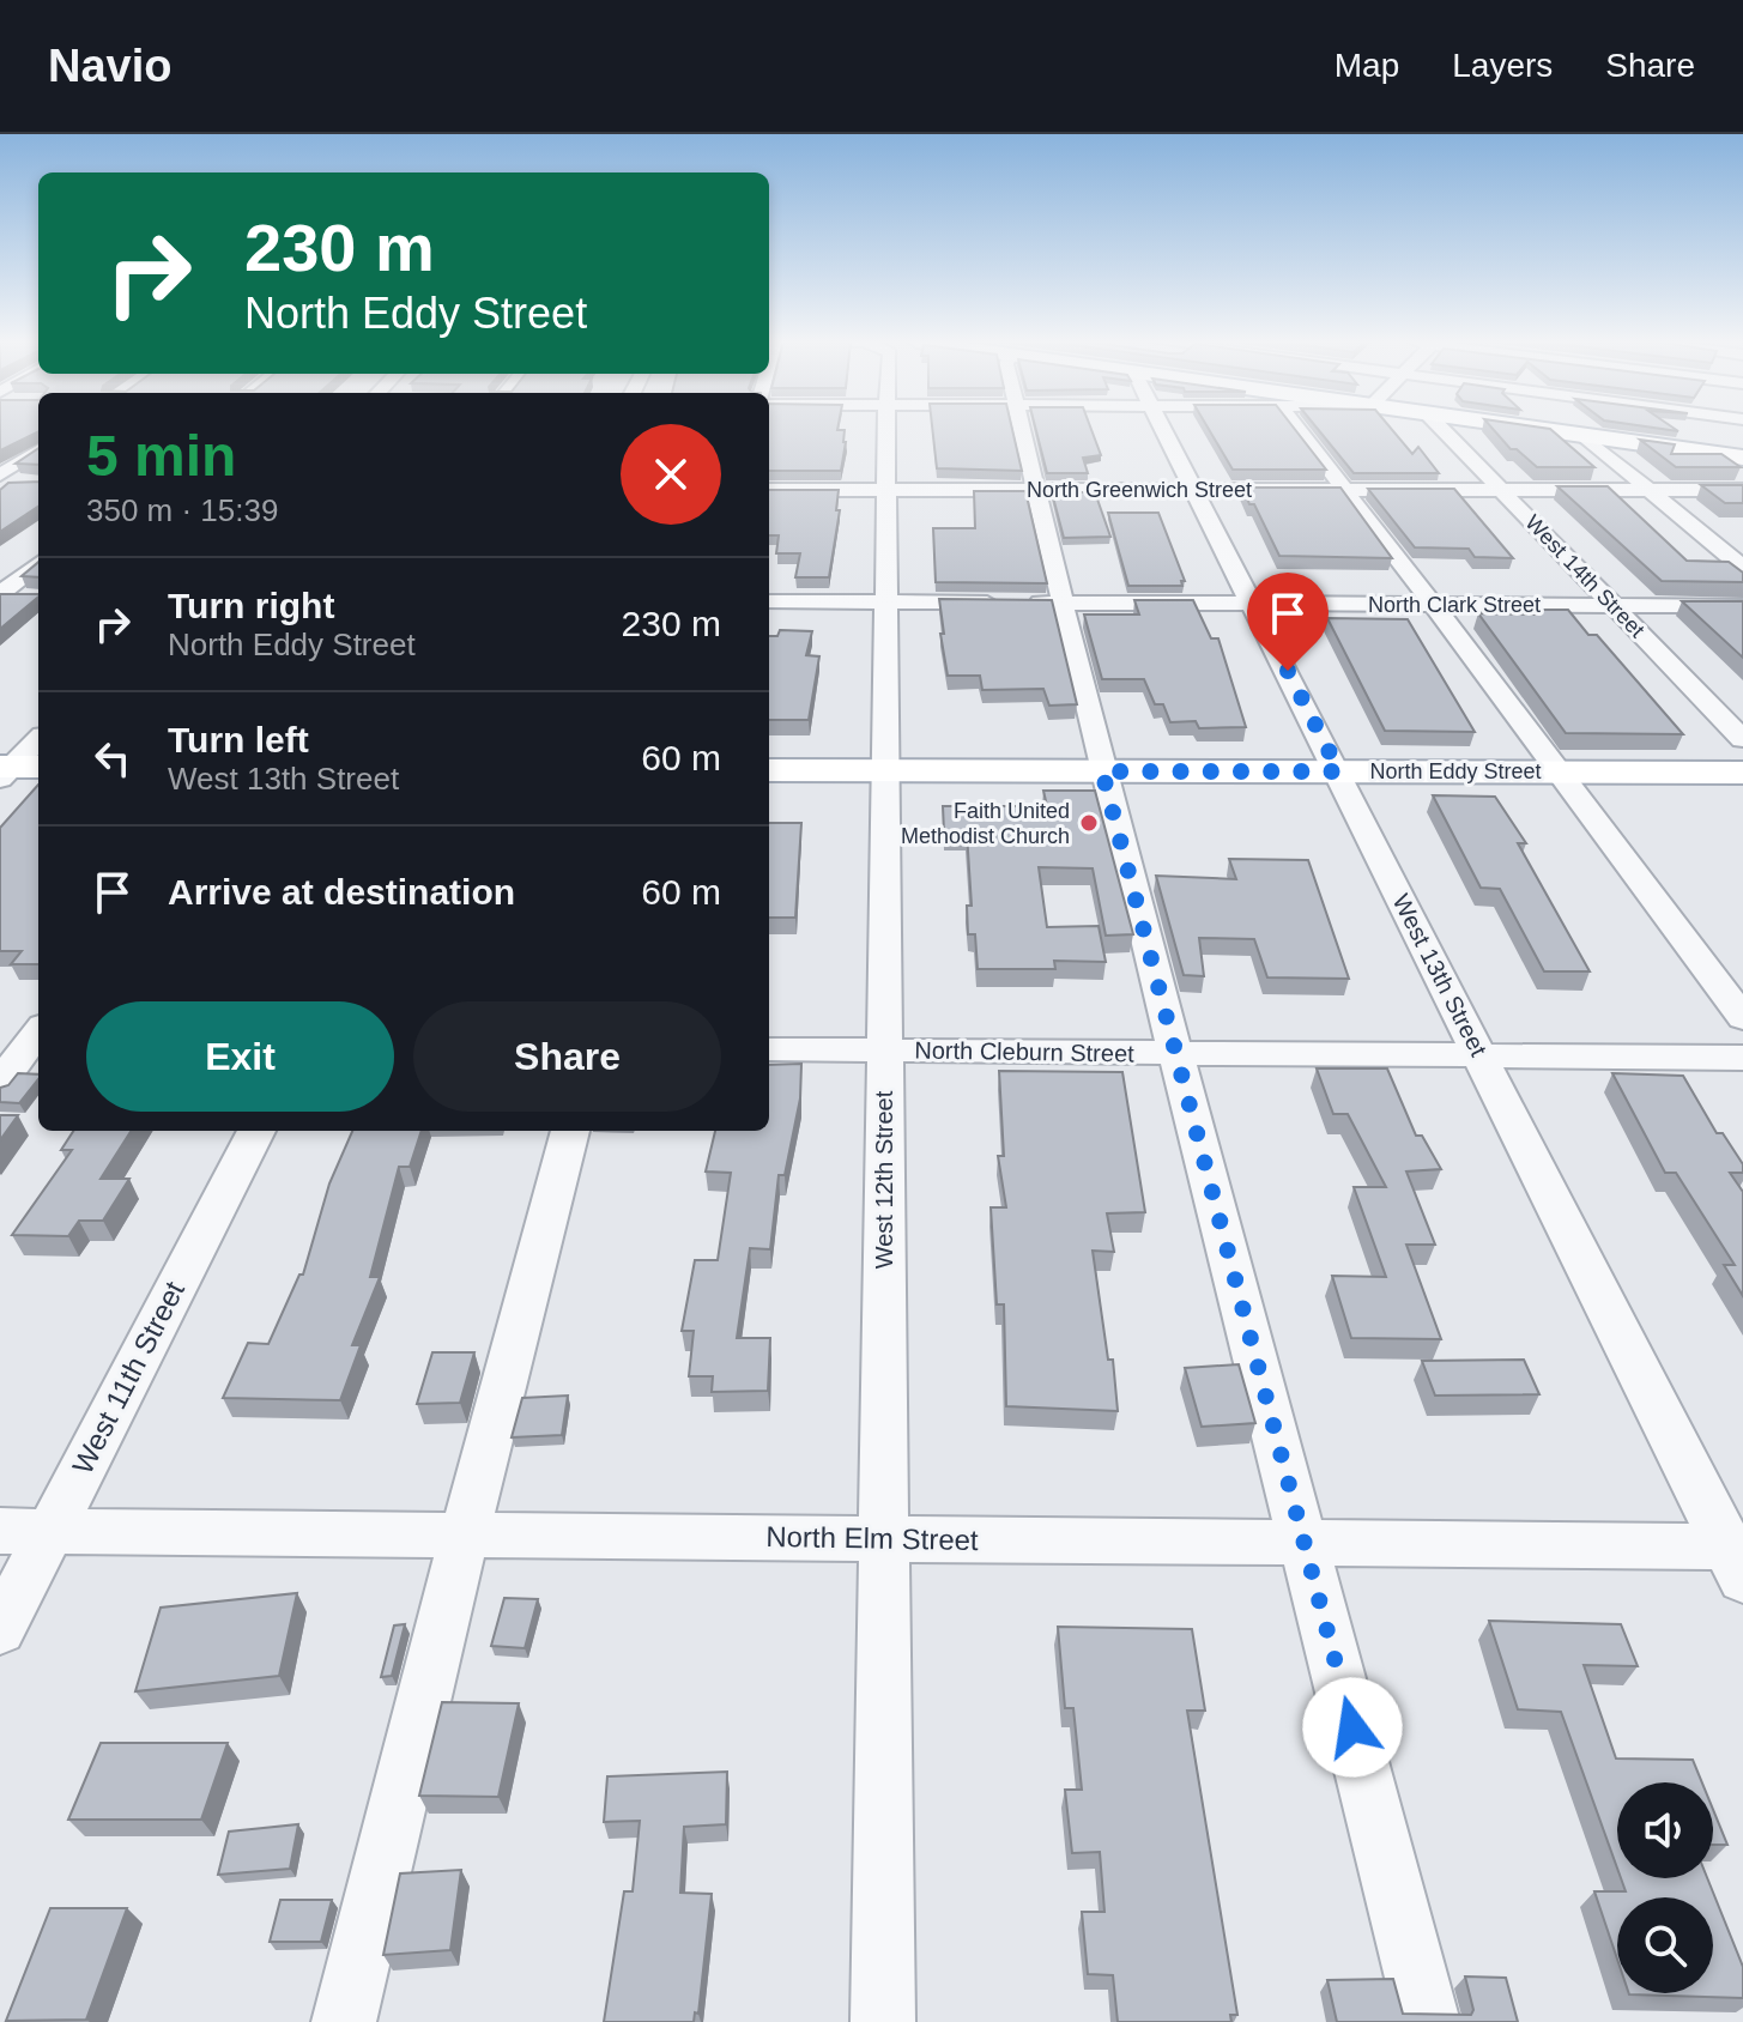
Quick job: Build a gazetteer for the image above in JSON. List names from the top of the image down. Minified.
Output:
{"streets":{"main road":["North Eddy Street"],"street":["North Greenwich Street","West 14th Street","North Clark Street","West 13th Street","North Cleburn Street","West 12th Street","West 11th Street","North Elm Street"]},"crossings":[["North Greenwich Street","West 14th Street"],["North Greenwich Street","West 13th Street"],["North Greenwich Street","West 12th Street"],["West 14th Street","North Clark Street"],["North Clark Street","West 13th Street"],["North Clark Street","West 12th Street"],["North Eddy Street","West 13th Street"],["North Eddy Street","West 12th Street"],["West 13th Street","North Cleburn Street"],["West 13th Street","North Elm Street"],["North Cleburn Street","West 12th Street"],["West 12th Street","North Elm Street"],["West 11th Street","North Elm Street"]],"places":["Faith United Methodist Church"],"page":{"header":"Navio","nav":["Map","Layers","Share"],"turn":["230 m","North Eddy Street"],"heading":["5 min","350 m · 15:39"],"list":[{"name":"Turn right","note":"North Eddy Street","value":"230 m"},{"name":"Turn left","note":"West 13th Street","value":"60 m"},{"name":"Arrive at destination","value":"60 m"}],"buttons":["Exit","Share"]}}
